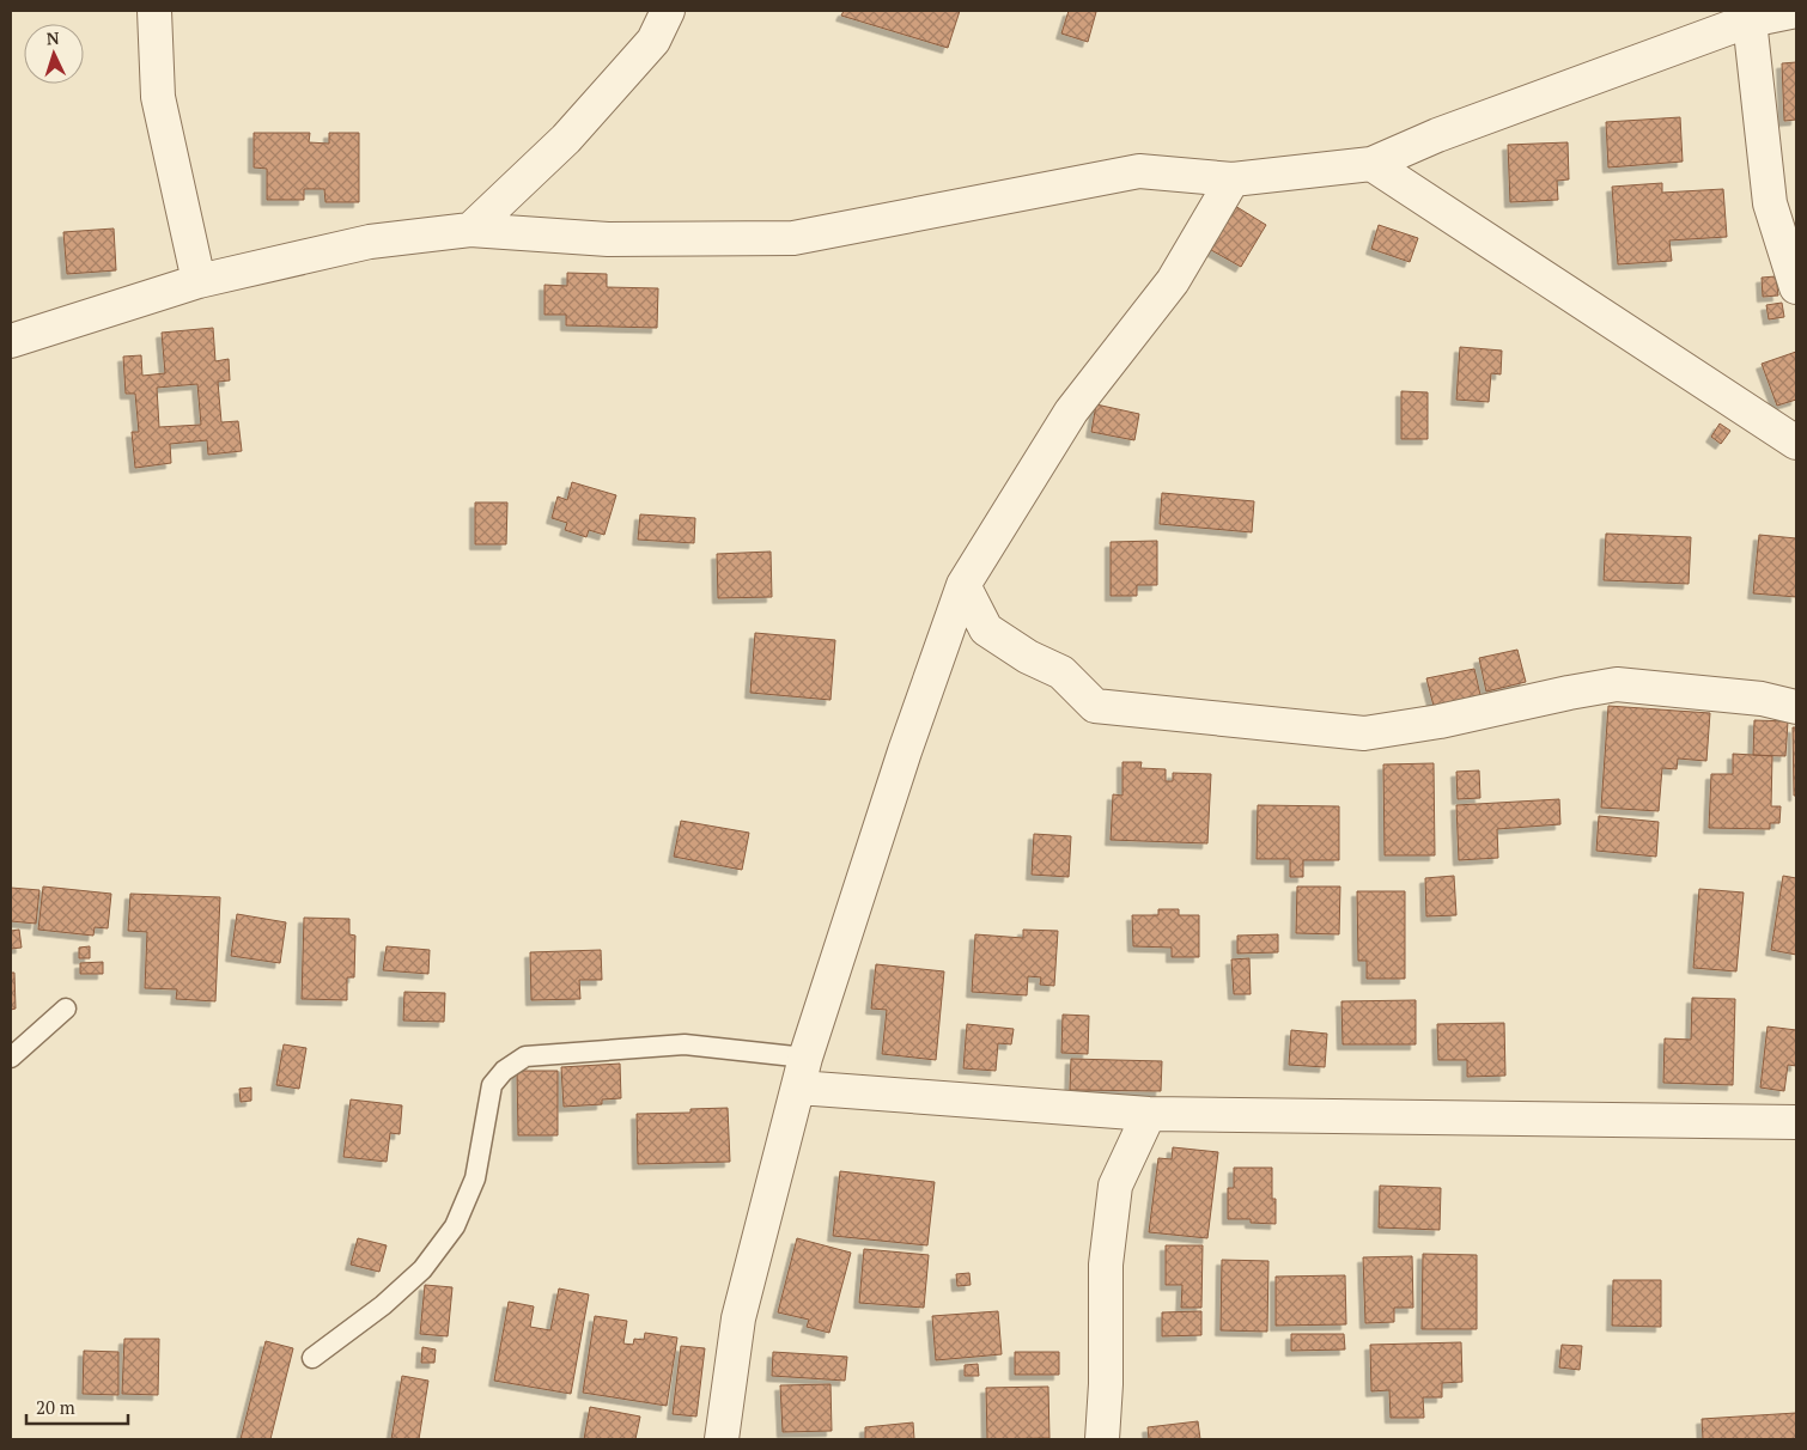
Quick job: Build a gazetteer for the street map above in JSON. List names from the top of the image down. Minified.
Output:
{"scale_bar":"20 m","north":"top"}
